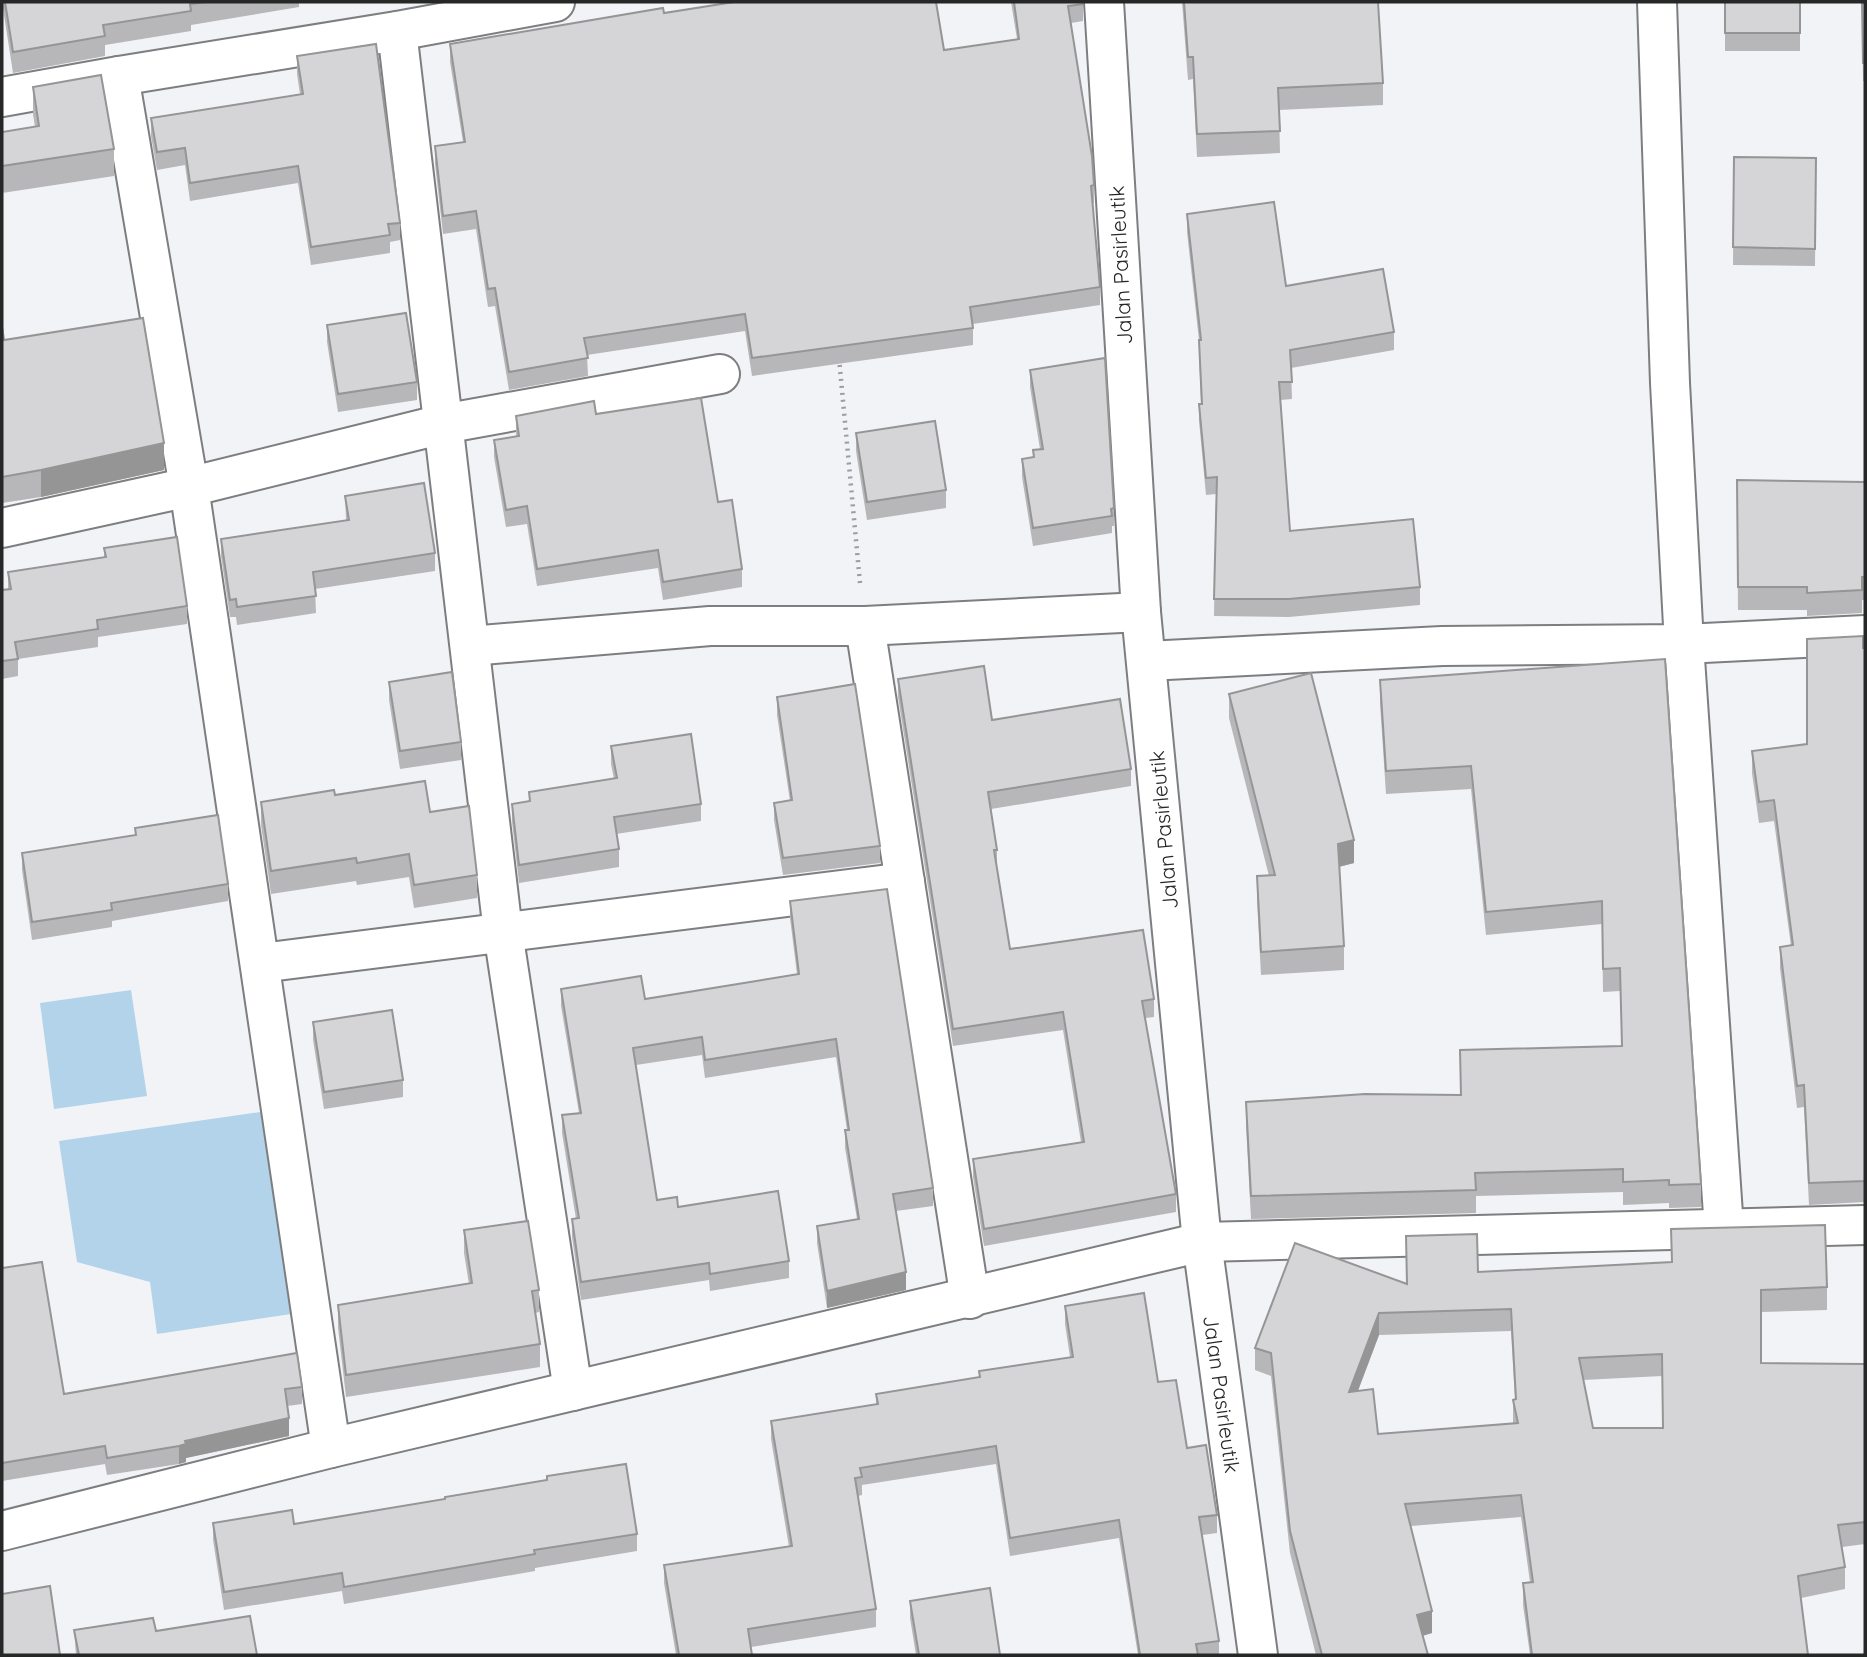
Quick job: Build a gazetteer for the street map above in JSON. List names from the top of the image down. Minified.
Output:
{"streets":{"street":["Jalan Pasirleutik"]}}
